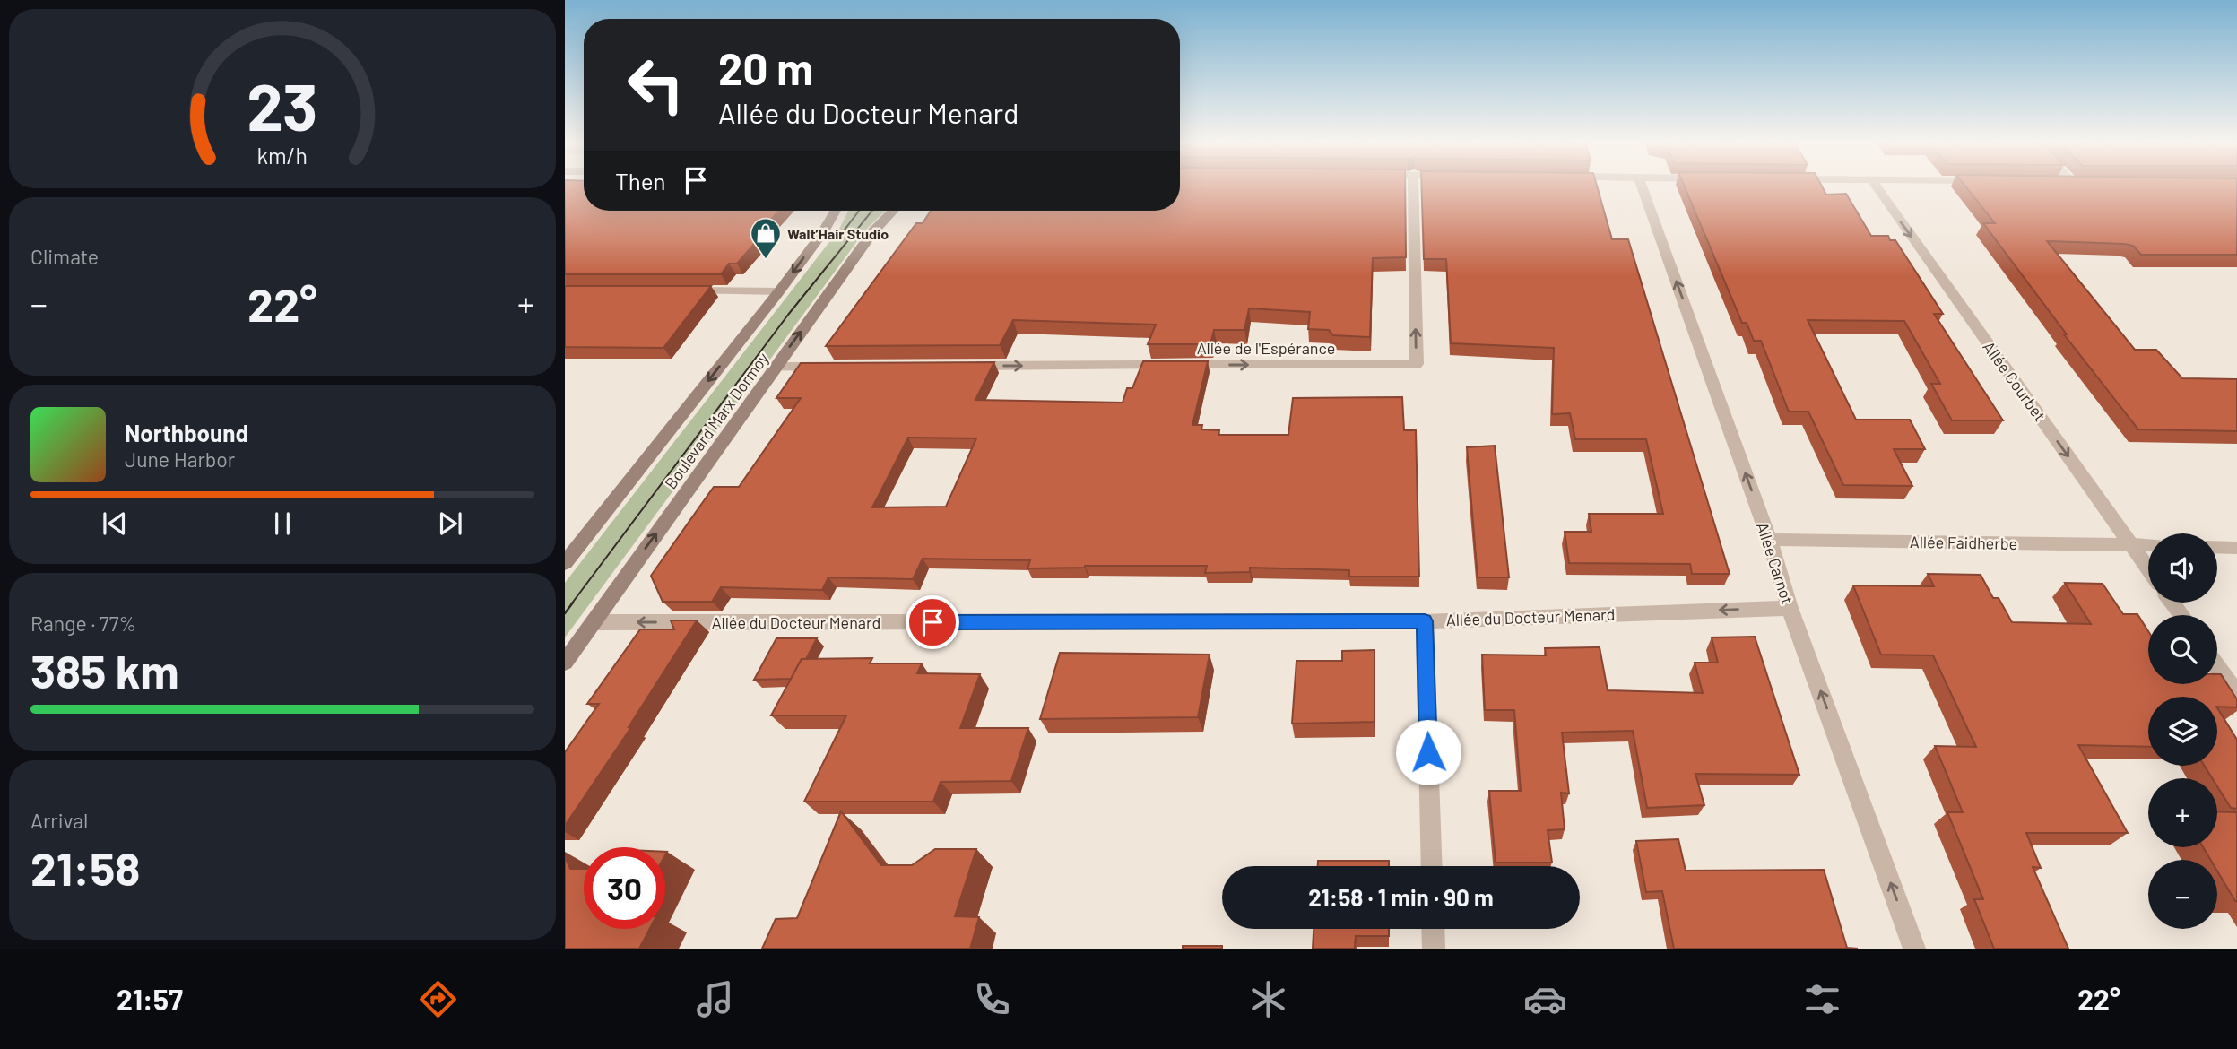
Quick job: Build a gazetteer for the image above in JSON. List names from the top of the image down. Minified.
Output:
{"streets":{"main road":["Boulevard Marx Dormoy"],"street":["Allée de l'Espérance","Allée Courbet","Allée Faidherbe","Allée Carnot","Allée du Docteur Menard"]},"crossings":[["Allée Courbet","Allée Faidherbe"],["Boulevard Marx Dormoy","Allée du Docteur Menard"],["Allée Faidherbe","Allée Carnot"],["Allée Carnot","Allée du Docteur Menard"]],"one_way":["Allée Courbet","Allée Carnot","Allée du Docteur Menard"],"places":{"shop":["Walt’Hair Studio"]},"page":{"turn":["20 m","Allée du Docteur Menard"],"then":"Then","tile":["Climate",["Range · 77%","385 km"],["Arrival","21:58"]],"heat":["−","22°","+"],"song":["Northbound","June Harbor"],"map_buttons":["+","−"],"limit":"30","trip":"21:58 · 1 min · 90 m","tabs":["21:57","22°"],"gauge":["23","km/h"]}}
